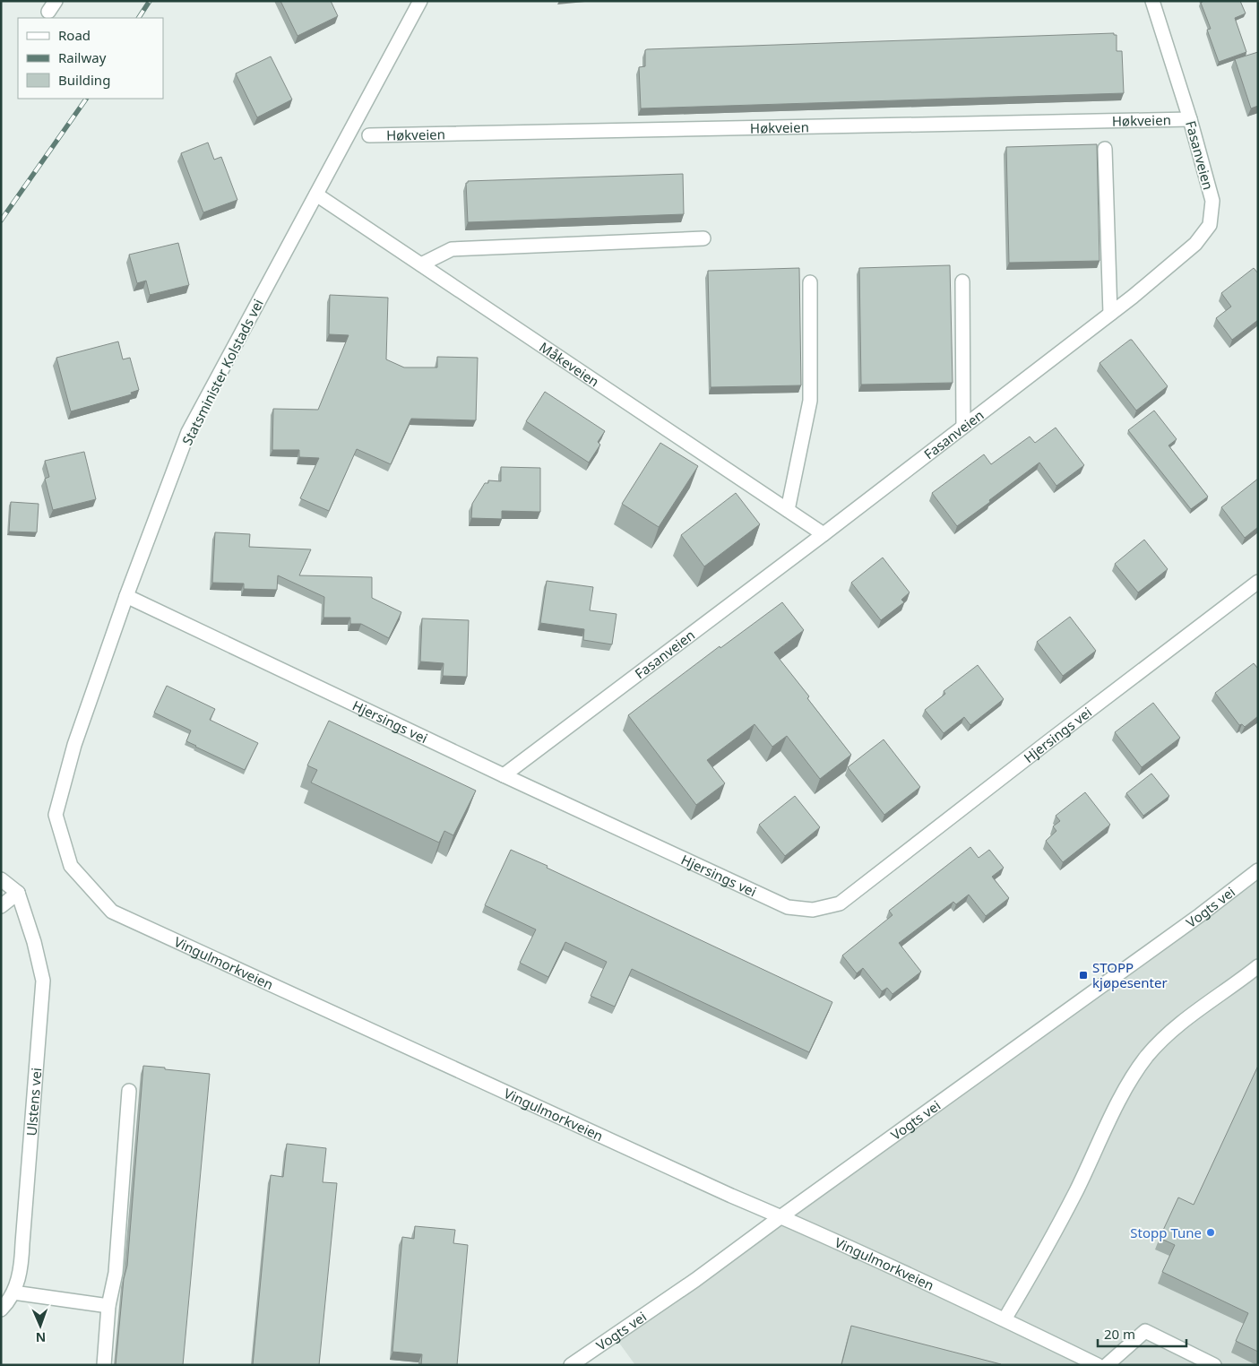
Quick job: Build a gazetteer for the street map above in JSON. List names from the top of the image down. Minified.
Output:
{"streets":{"street":["Høkveien","Fasanveien","Måkeveien","Statsminister Kolstads vei","Hjersings vei","Vogts vei","Vingulmorkveien","Ulstens vei"]},"crossings":[["Høkveien","Fasanveien"],["Fasanveien","Måkeveien"],["Fasanveien","Hjersings vei"],["Måkeveien","Statsminister Kolstads vei"],["Statsminister Kolstads vei","Hjersings vei"],["Statsminister Kolstads vei","Vingulmorkveien"],["Vogts vei","Vingulmorkveien"]],"places":{"transit":["STOPP kjøpesenter"],"other":["Stopp Tune"]},"legend":["Road","Railway","Building"],"scale_bar":"20 m","north":"bottom"}
